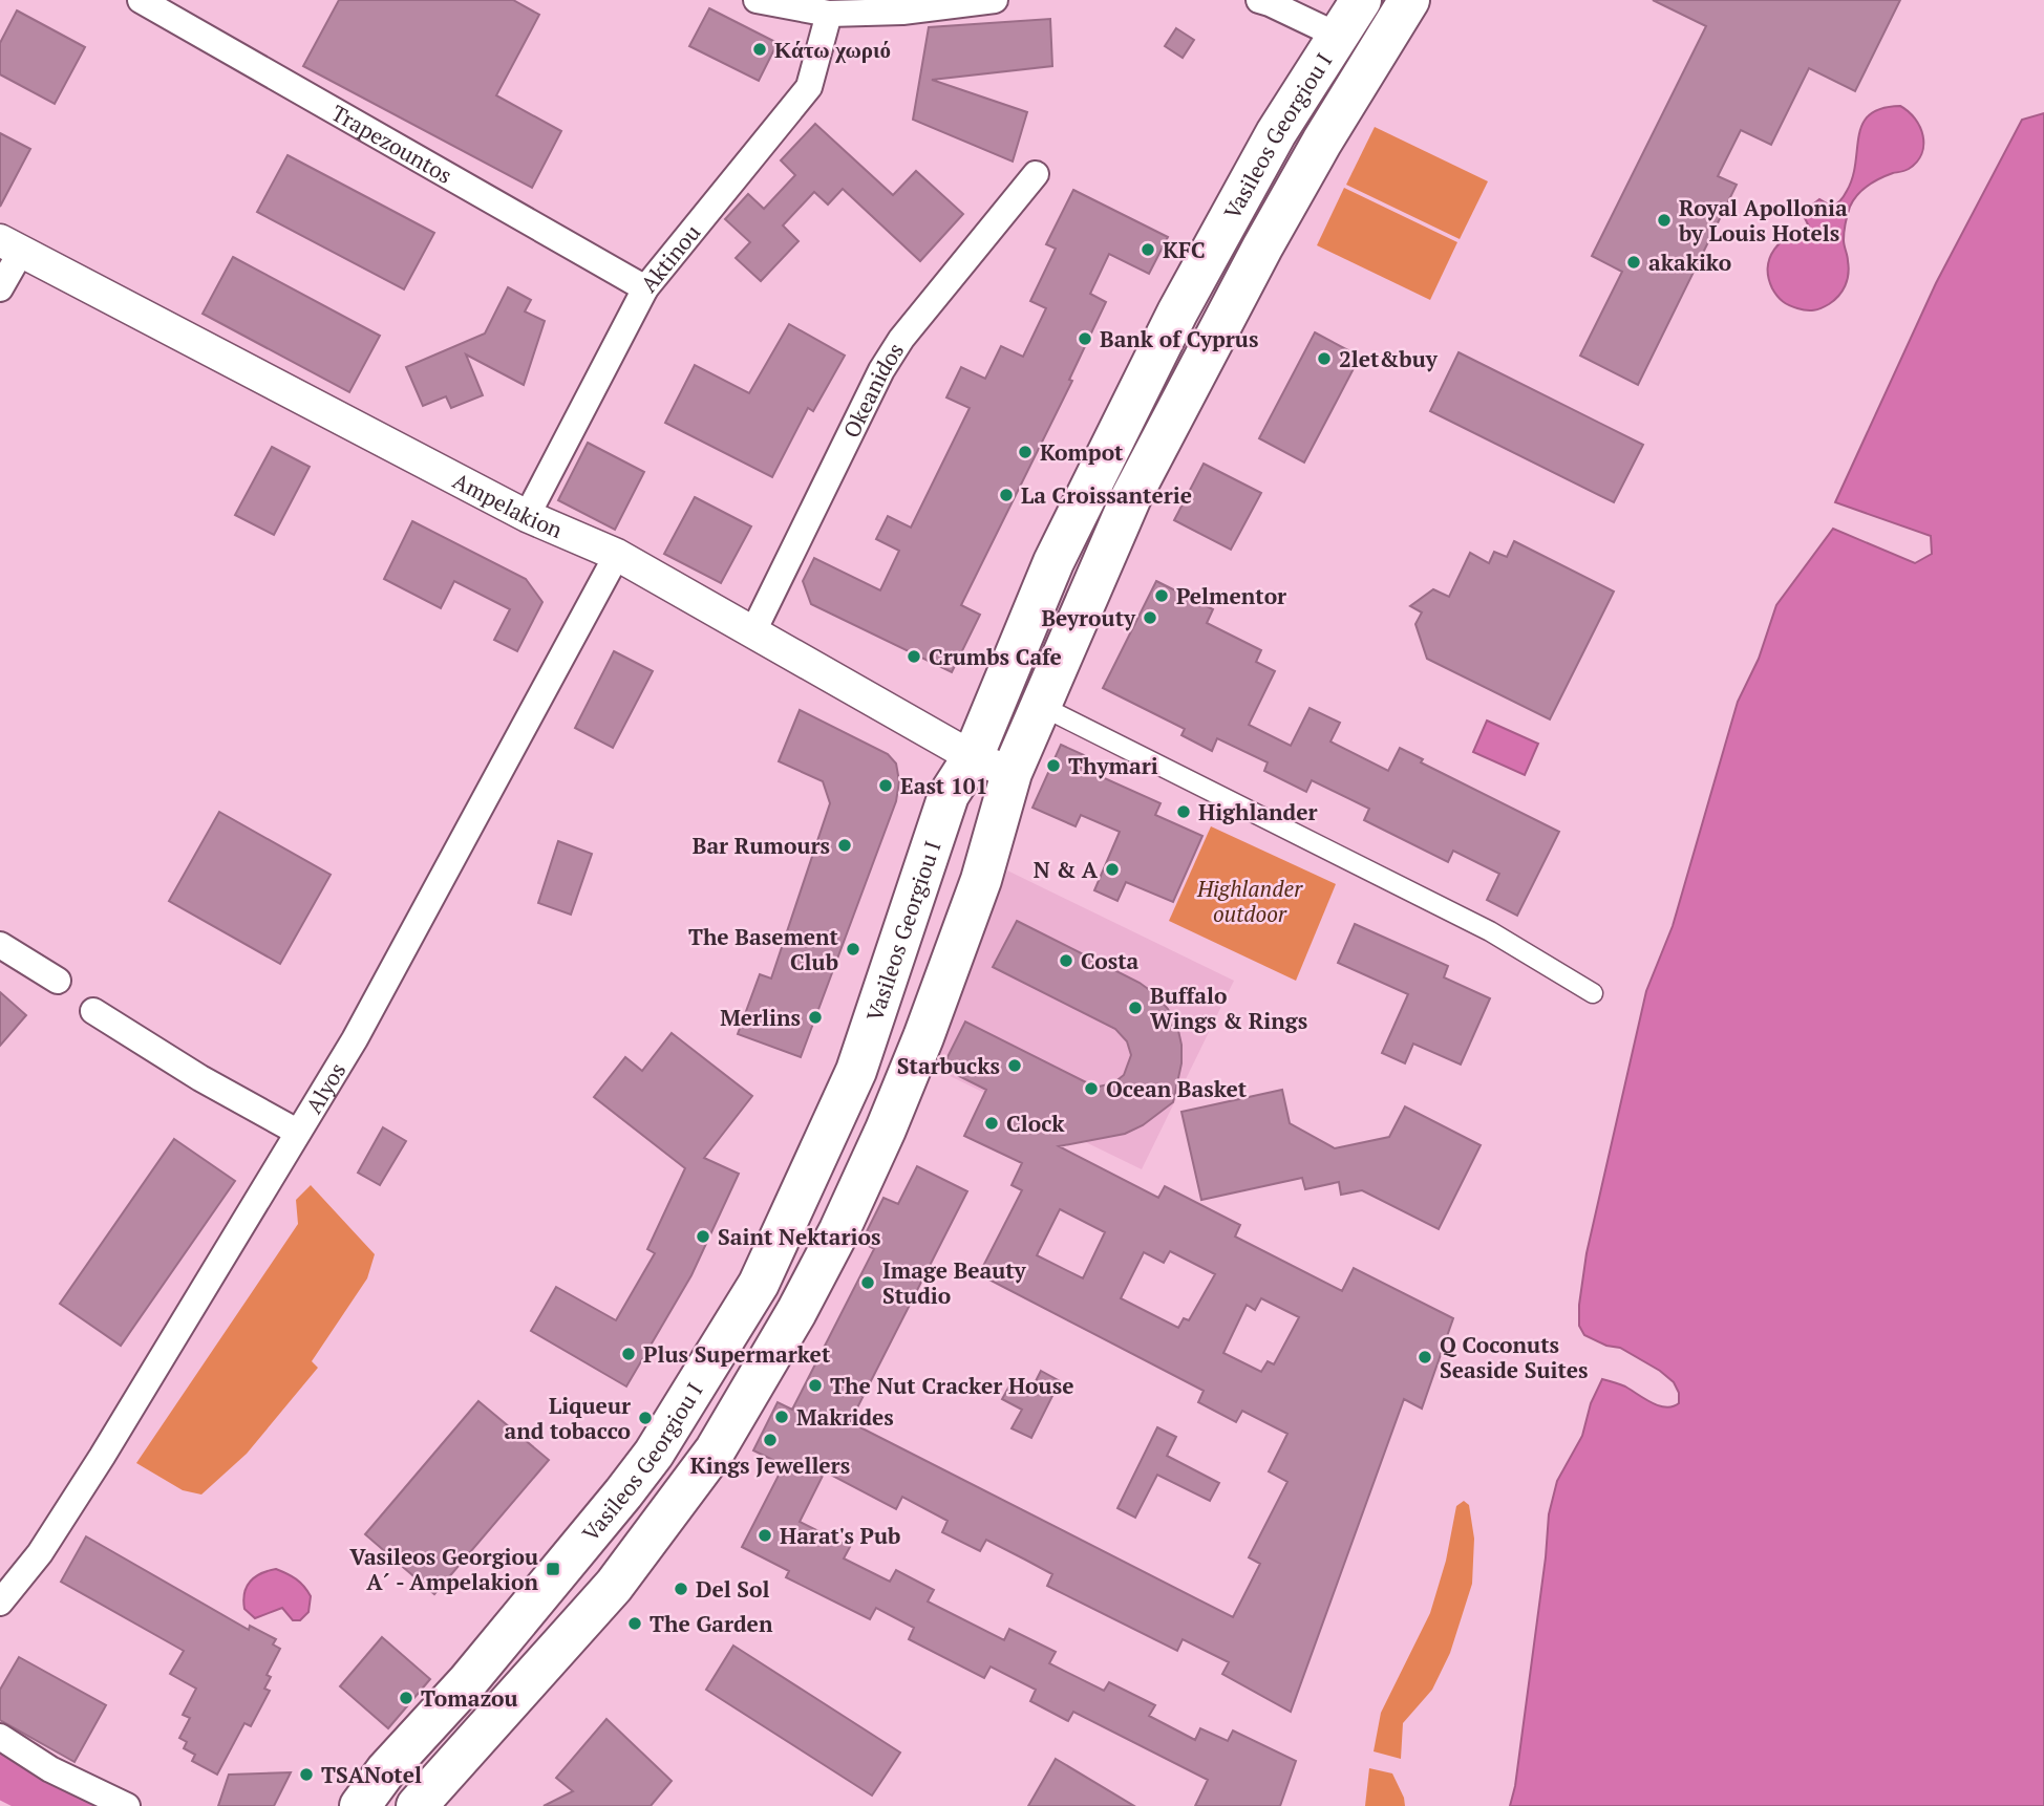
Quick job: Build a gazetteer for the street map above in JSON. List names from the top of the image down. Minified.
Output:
{"streets":{"main road":["Vasileos Georgiou I"],"street":["Trapezountos","Aktinou","Okeanidos","Ampelakion","Alyos"]},"crossings":[["Vasileos Georgiou I","Ampelakion"],["Trapezountos","Aktinou"],["Aktinou","Ampelakion"],["Okeanidos","Ampelakion"],["Ampelakion","Alyos"]],"parks":["Highlander outdoor"],"places":{"other":["Κάτω χωριό","Royal Apollonia by Louis Hotels","KFC","akakiko","Bank of Cyprus","2let&buy","Kompot","La Croissanterie","Pelmentor","Beyrouty","Crumbs Cafe","Thymari","East 101","Highlander","Bar Rumours","N & A","The Basement Club","Costa","Buffalo Wings & Rings","Merlins","Starbucks","Ocean Basket","Clock","Saint Nektarios","Image Beauty Studio","Plus Supermarket","Q Coconuts Seaside Suites","The Nut Cracker House","Makrides","Liqueur and tobacco","Kings Jewellers","Harat's Pub","Del Sol","The Garden","Tomazou","TSANotel"],"transit":["Vasileos Georgiou A´ - Ampelakion"]}}
